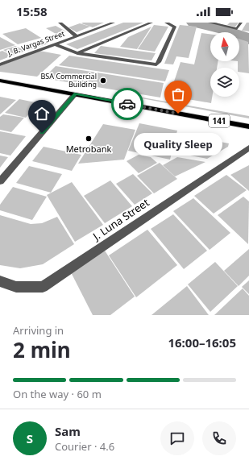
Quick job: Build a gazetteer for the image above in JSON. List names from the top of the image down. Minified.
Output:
{"streets":{"main road":["141"],"street":["J. B. Vargas Street","J. Luna Street"]},"places":["BSA Commercial Building","Quality Sleep","Metrobank"],"north":"top","page":{"status":"15:58","bubble":"Quality Sleep","heading":["2 min","Arriving in","16:00–16:05"],"panel":["Sam","Courier · 4.6"],"bar":"On the way · 60 m","round":"S"}}
